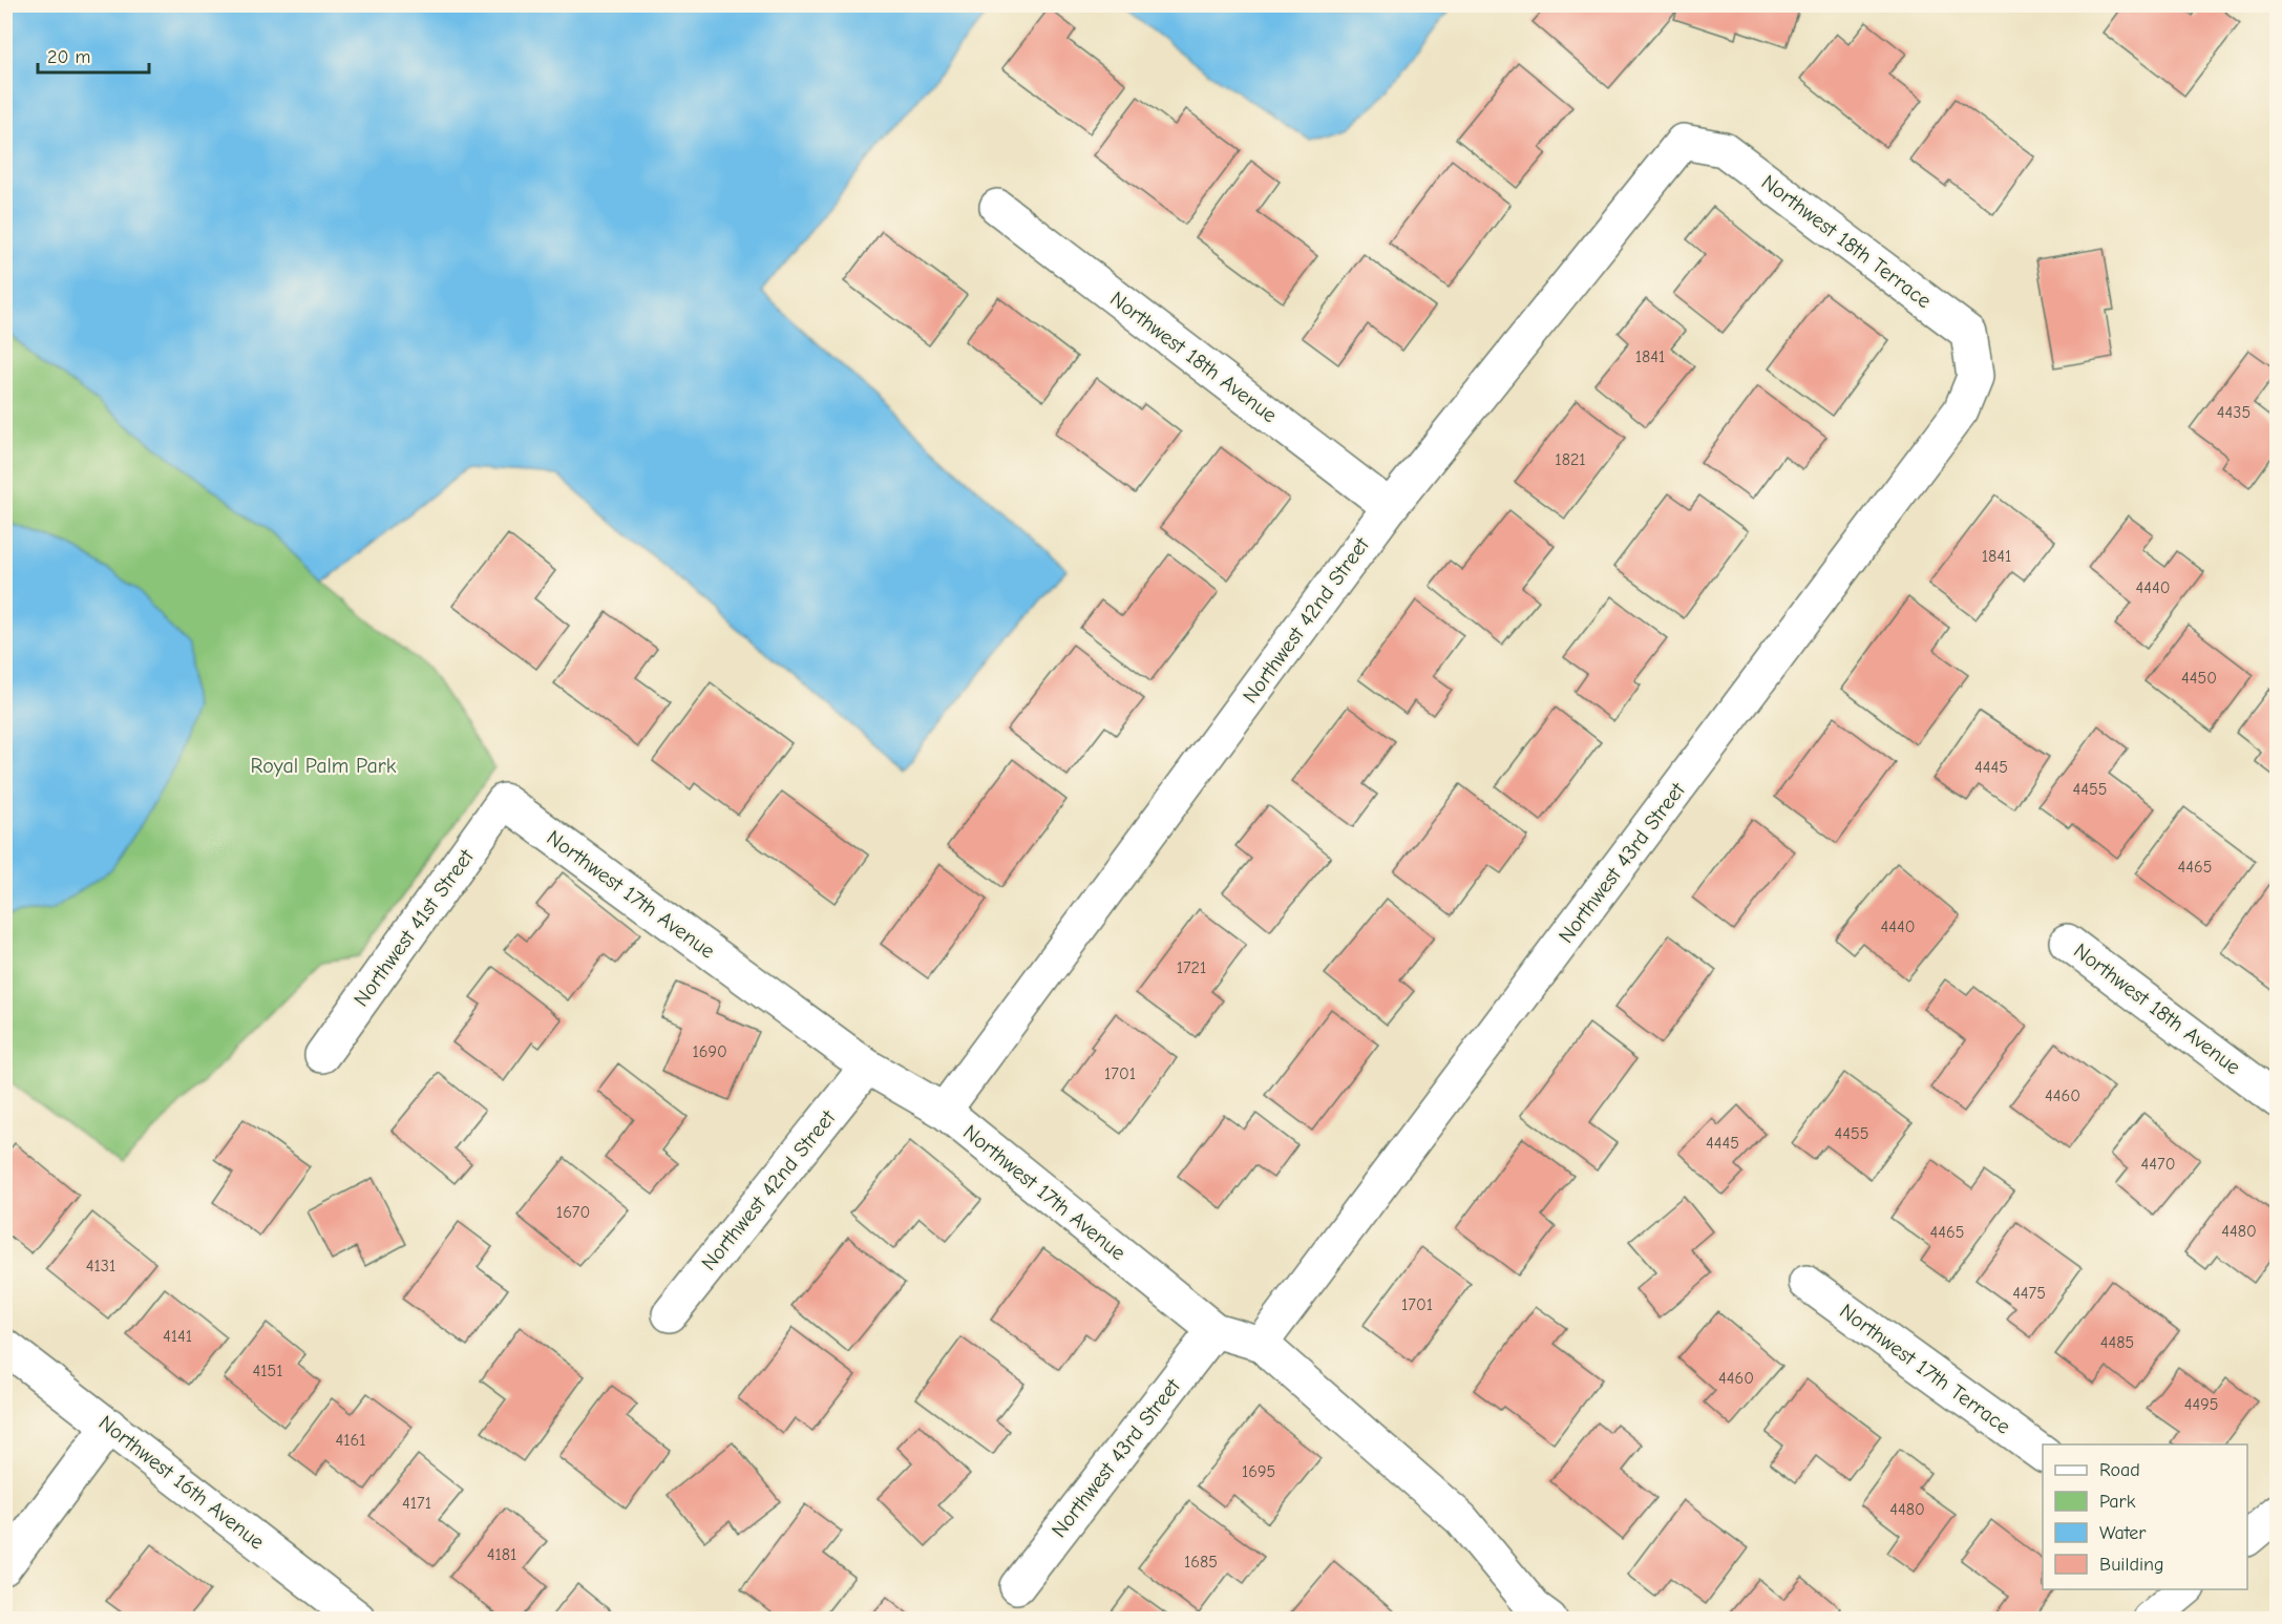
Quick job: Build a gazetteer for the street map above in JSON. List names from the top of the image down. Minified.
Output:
{"streets":{"street":["Northwest 18th Terrace","Northwest 18th Avenue","Northwest 42nd Street","Northwest 43rd Street","Northwest 17th Avenue","Northwest 41st Street","Northwest 17th Terrace","Northwest 16th Avenue"]},"crossings":[["Northwest 18th Terrace","Northwest 42nd Street"],["Northwest 18th Terrace","Northwest 43rd Street"],["Northwest 18th Avenue","Northwest 42nd Street"],["Northwest 42nd Street","Northwest 17th Avenue"],["Northwest 43rd Street","Northwest 17th Avenue"],["Northwest 17th Avenue","Northwest 41st Street"]],"parks":["Royal Palm Park"],"house_numbers":["1841","4435","1821","1841","4440","4450","4445","4455","4465","4440","1721","1690","1701","4460","4455","4445","4470","1670","4480","4465","4131","4475","1701","4141","4485","4151","4460","4495","4161","1695","4171","4480","4181","1685"],"legend":["Road","Park","Water","Building"],"scale_bar":"20 m"}
